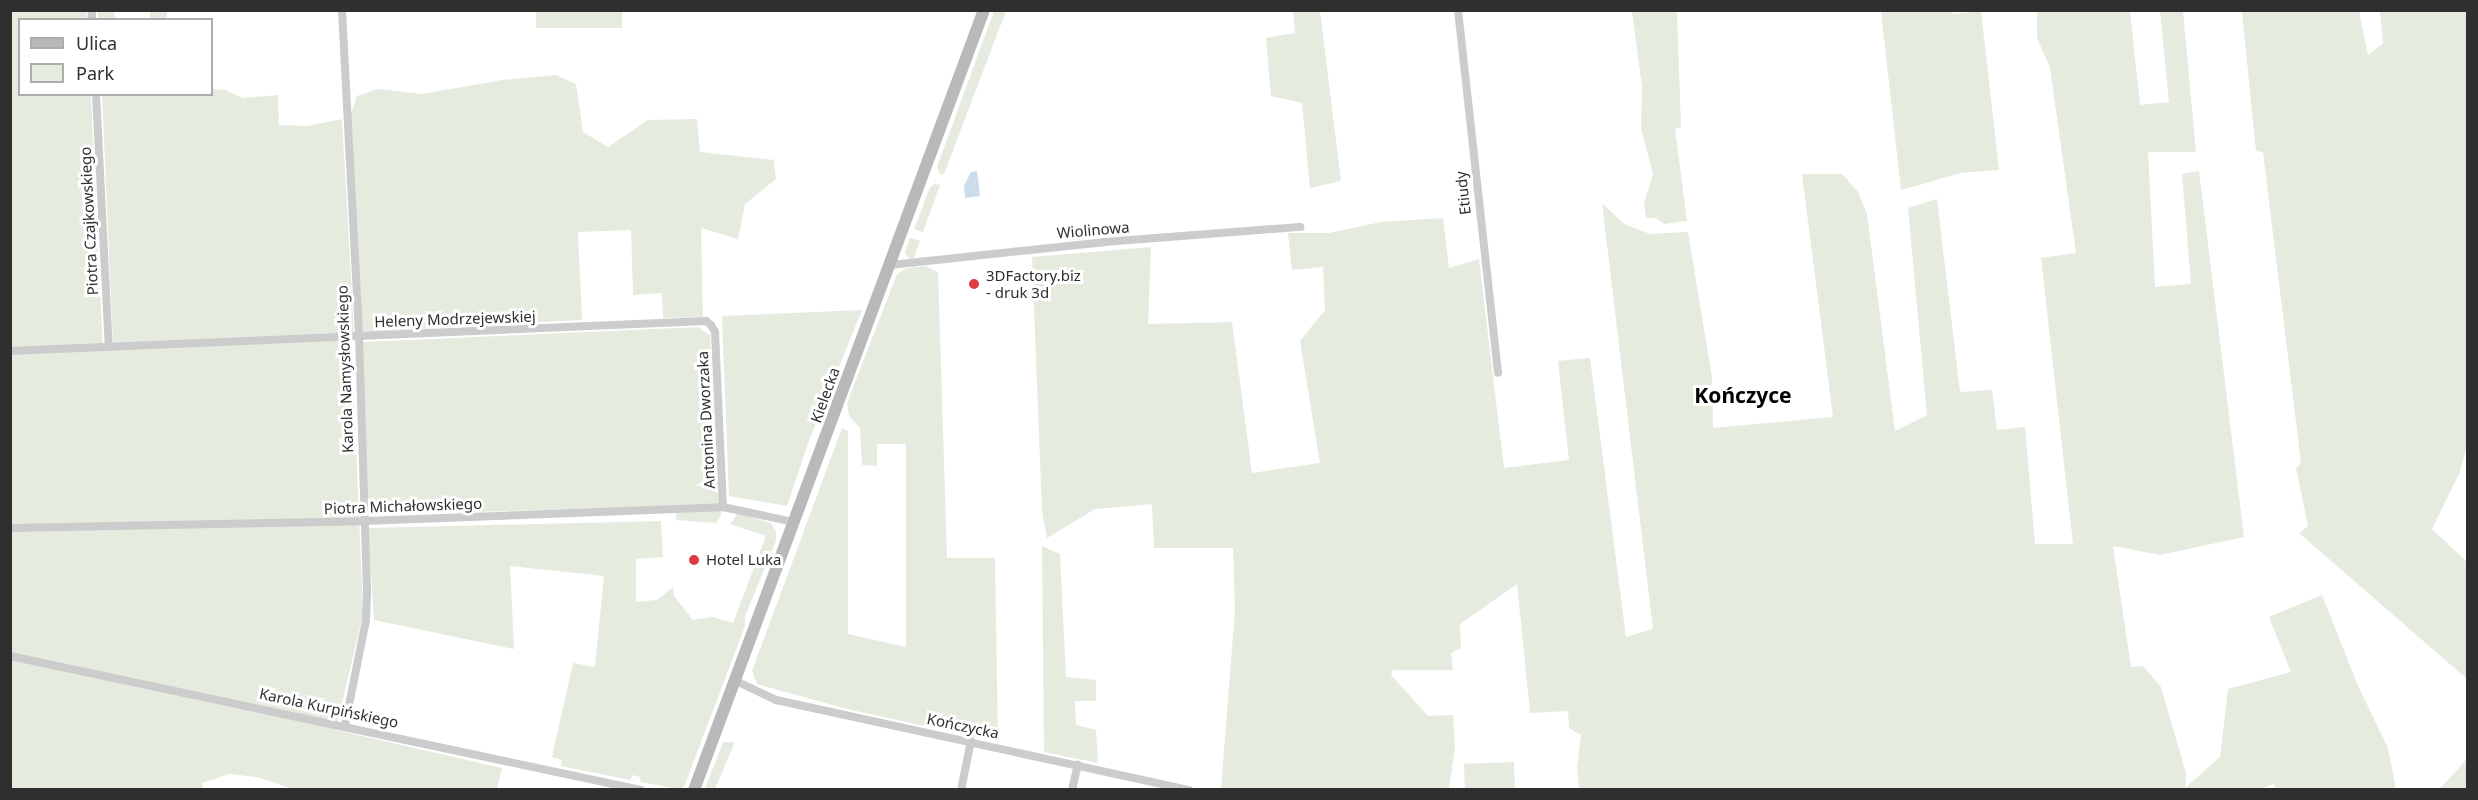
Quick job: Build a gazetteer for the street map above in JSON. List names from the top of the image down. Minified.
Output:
{"streets":{"main road":["Kielecka"],"street":["Etiudy","Piotra Czajkowskiego","Wiolinowa","Heleny Modrzejewskiej","Karola Namysłowskiego","Antonina Dworzaka","Piotra Michałowskiego","Karola Kurpińskiego","Kończycka"]},"crossings":[["Piotra Czajkowskiego","Heleny Modrzejewskiej"],["Wiolinowa","Kielecka"],["Heleny Modrzejewskiej","Karola Namysłowskiego"],["Heleny Modrzejewskiej","Antonina Dworzaka"],["Karola Namysłowskiego","Piotra Michałowskiego"],["Karola Namysłowskiego","Karola Kurpińskiego"],["Kielecka","Piotra Michałowskiego"],["Kielecka","Kończycka"],["Antonina Dworzaka","Piotra Michałowskiego"]],"districts":["Kończyce"],"places":["3DFactory.biz - druk 3d","Hotel Luka"],"legend":["Ulica","Park"]}
